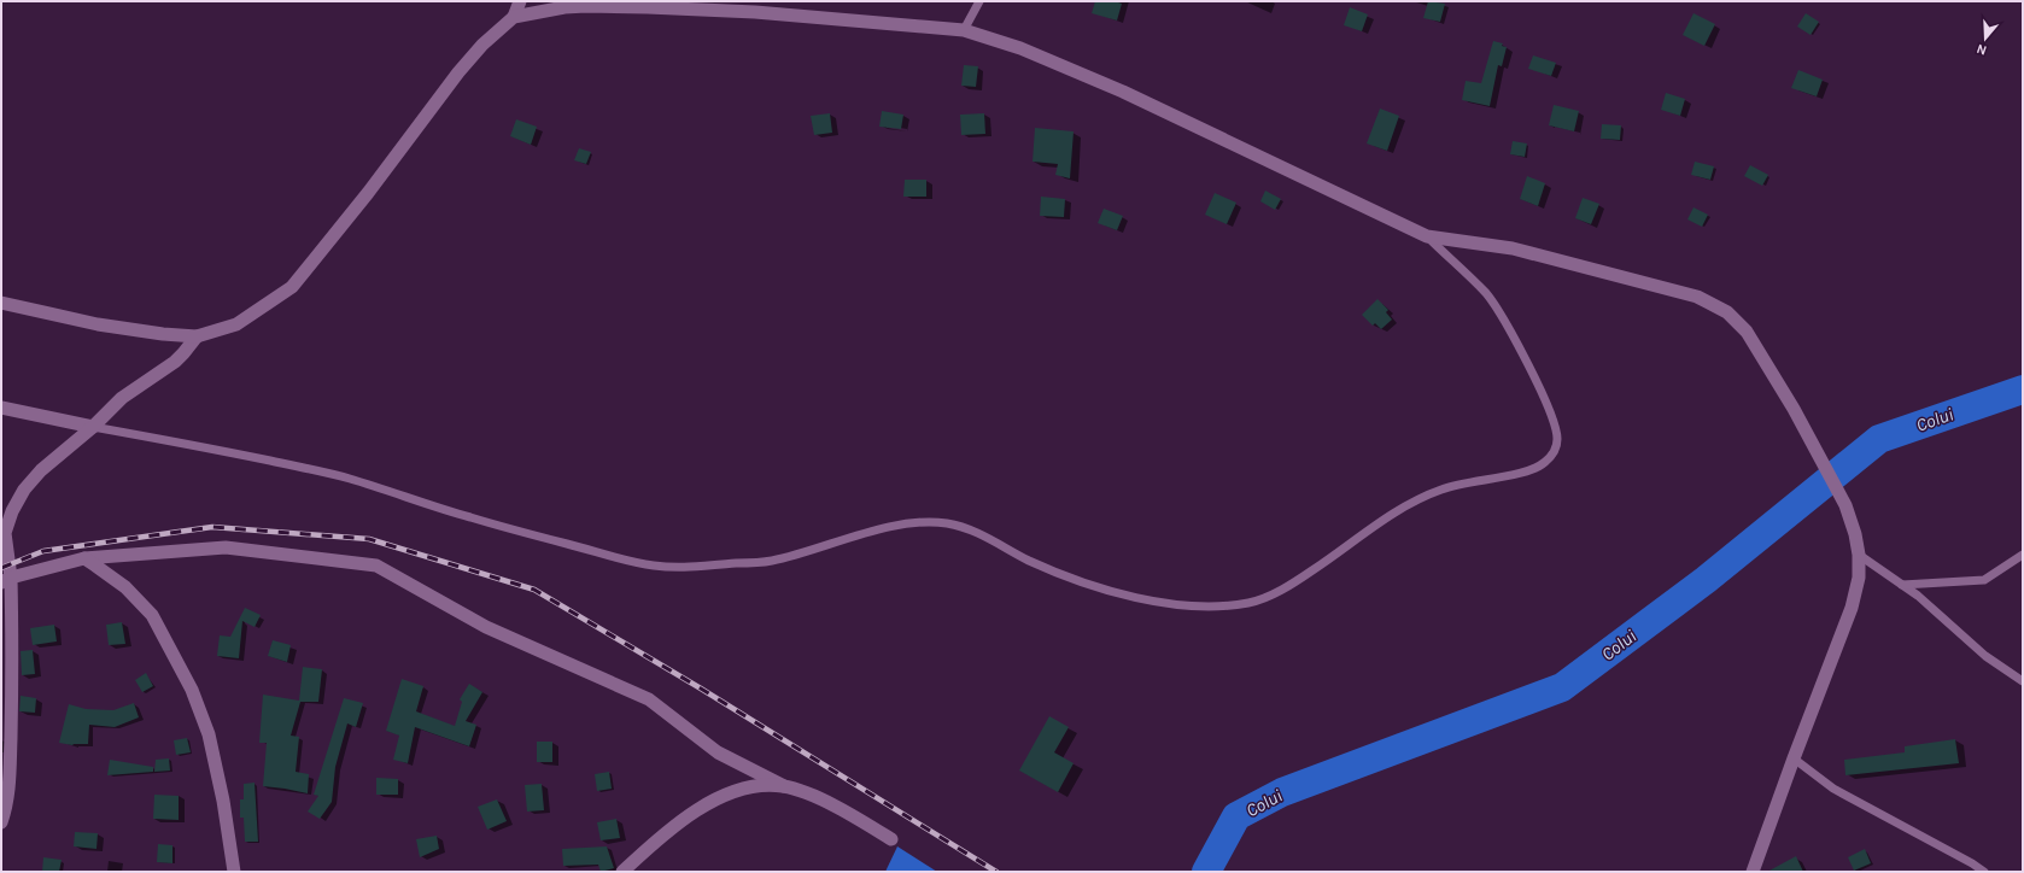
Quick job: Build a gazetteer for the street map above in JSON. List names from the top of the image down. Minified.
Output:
{"water":["Colui"],"north":"bottom"}
